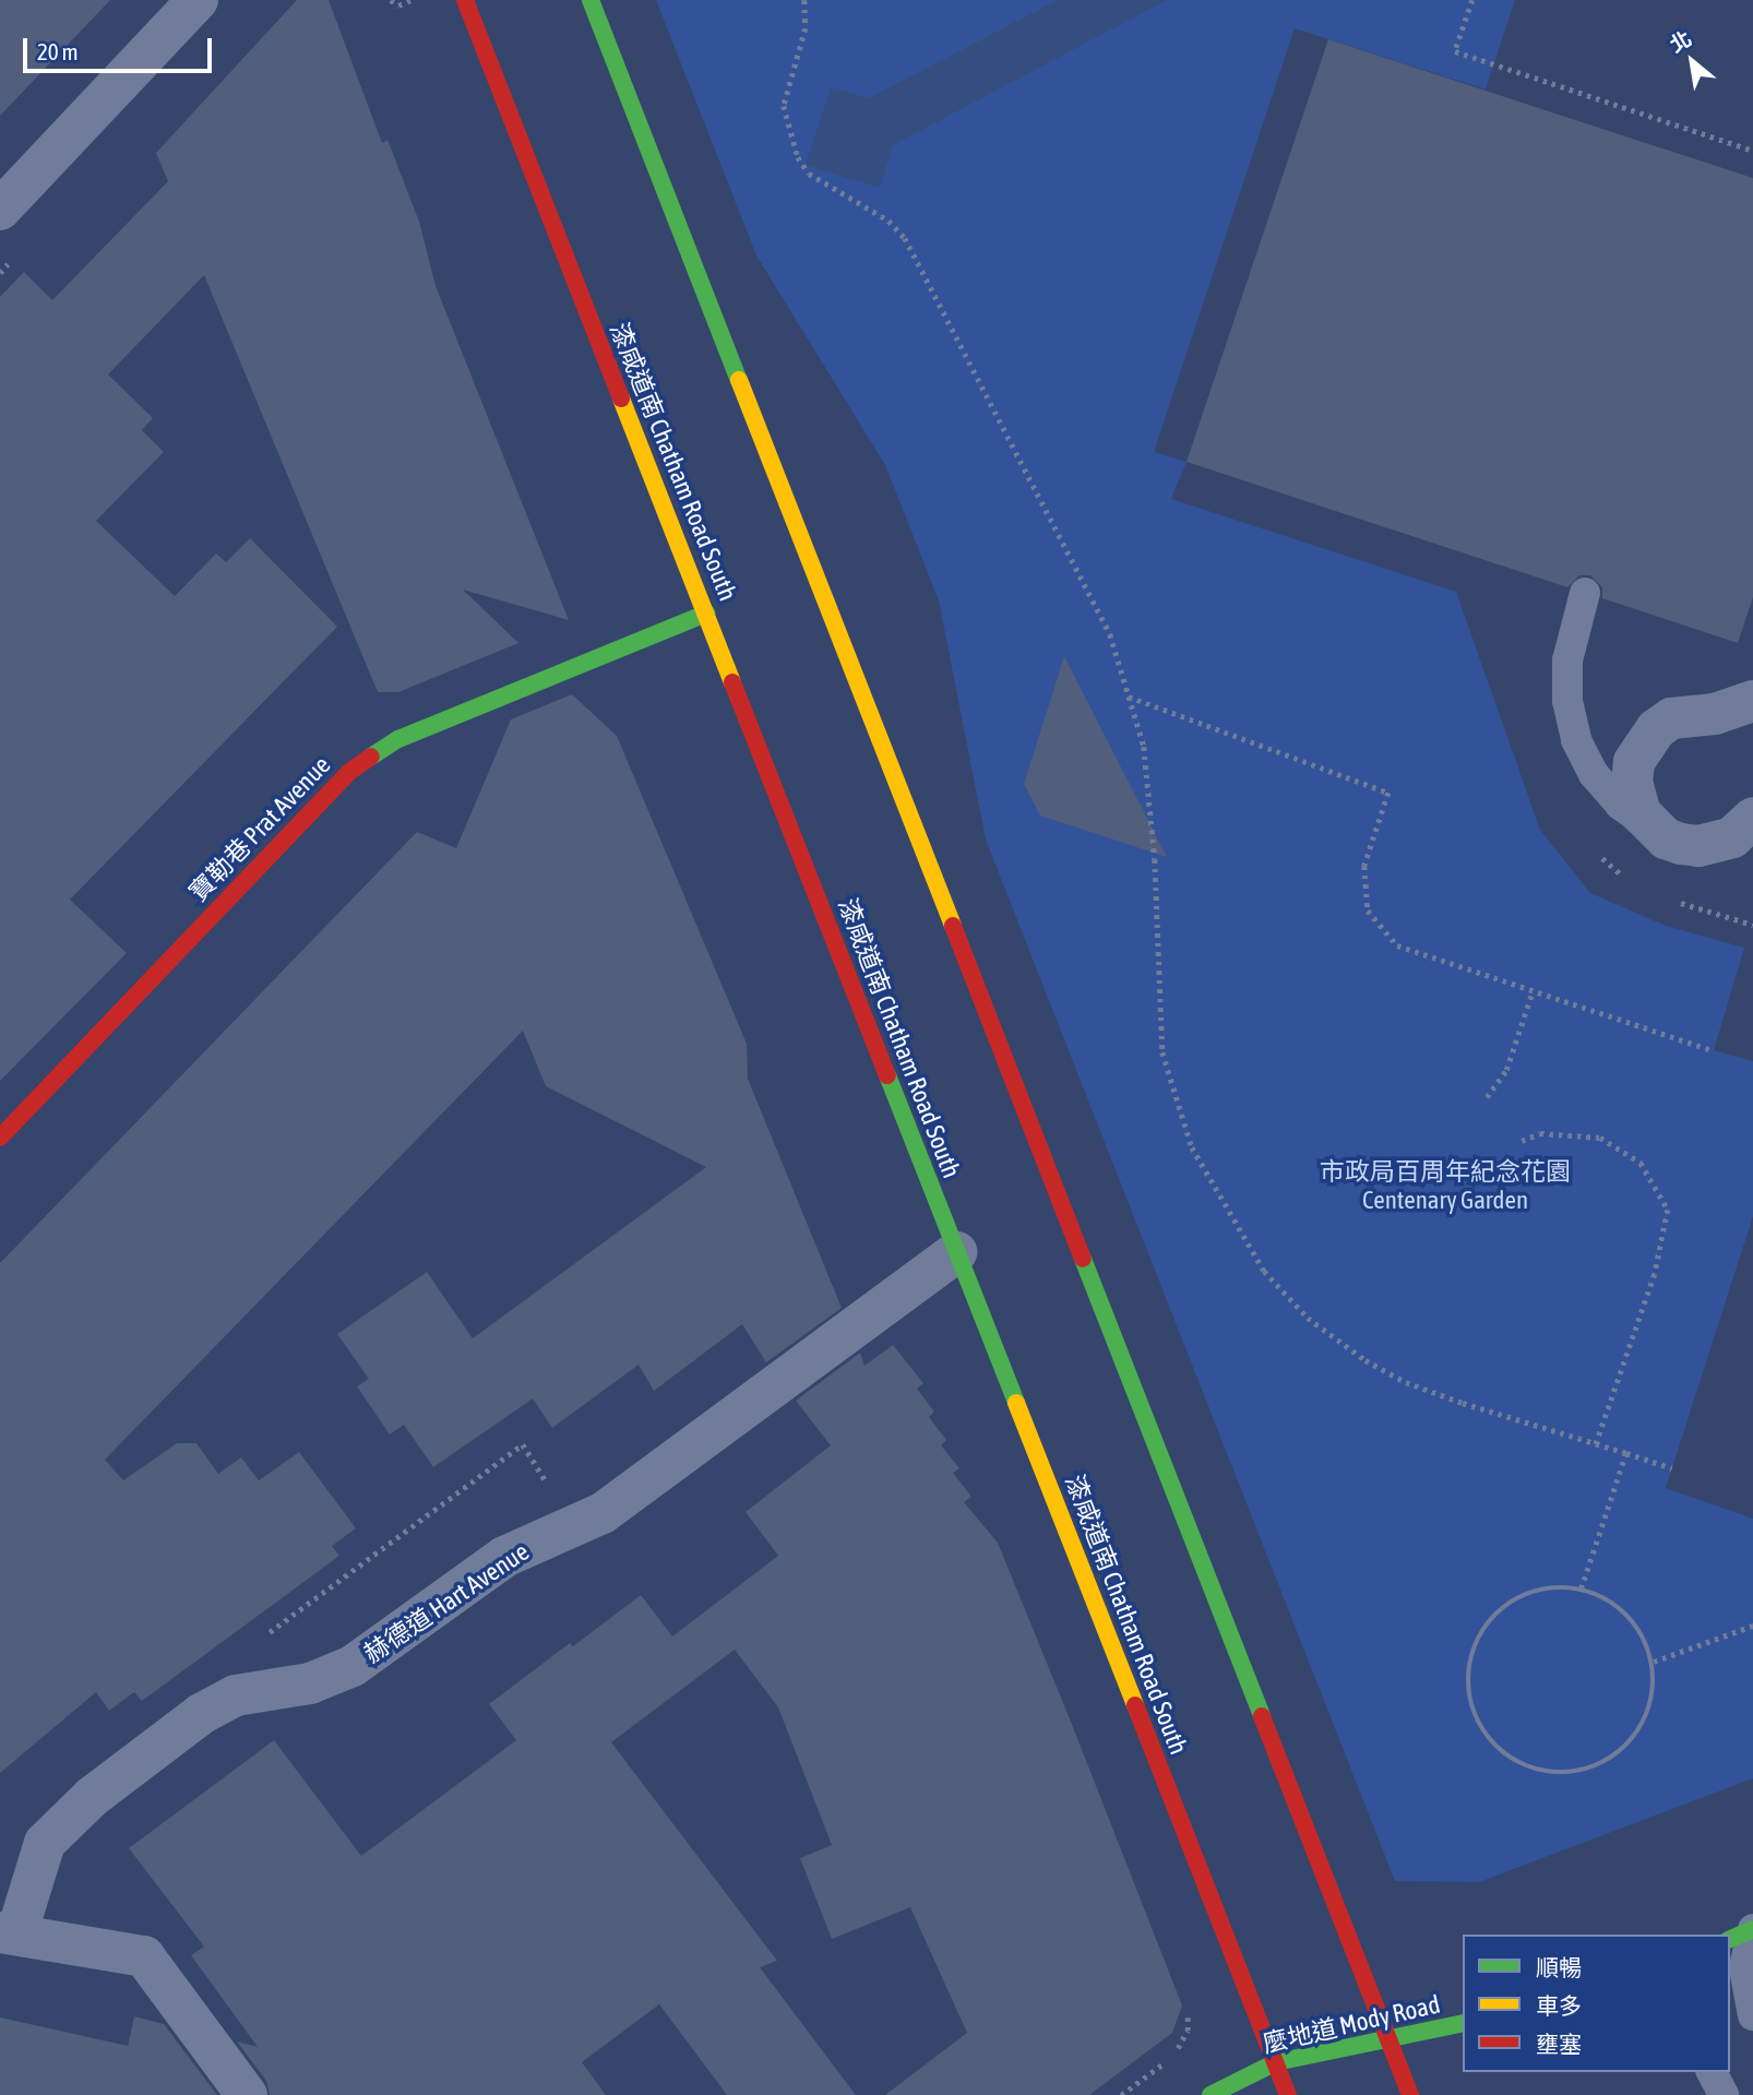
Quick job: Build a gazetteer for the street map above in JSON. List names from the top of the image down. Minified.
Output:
{"streets":{"main road":["漆咸道南 Chatham Road South","寶勒巷 Prat Avenue","麼地道 Mody Road"],"street":["赫德道 Hart Avenue"]},"crossings":[["漆咸道南 Chatham Road South","寶勒巷 Prat Avenue"],["漆咸道南 Chatham Road South","赫德道 Hart Avenue"],["漆咸道南 Chatham Road South","麼地道 Mody Road"]],"parks":["市政局百周年紀念花園 Centenary Garden"],"legend":["順暢","車多","壅塞"],"scale_bar":"20 m","north":"top left"}
